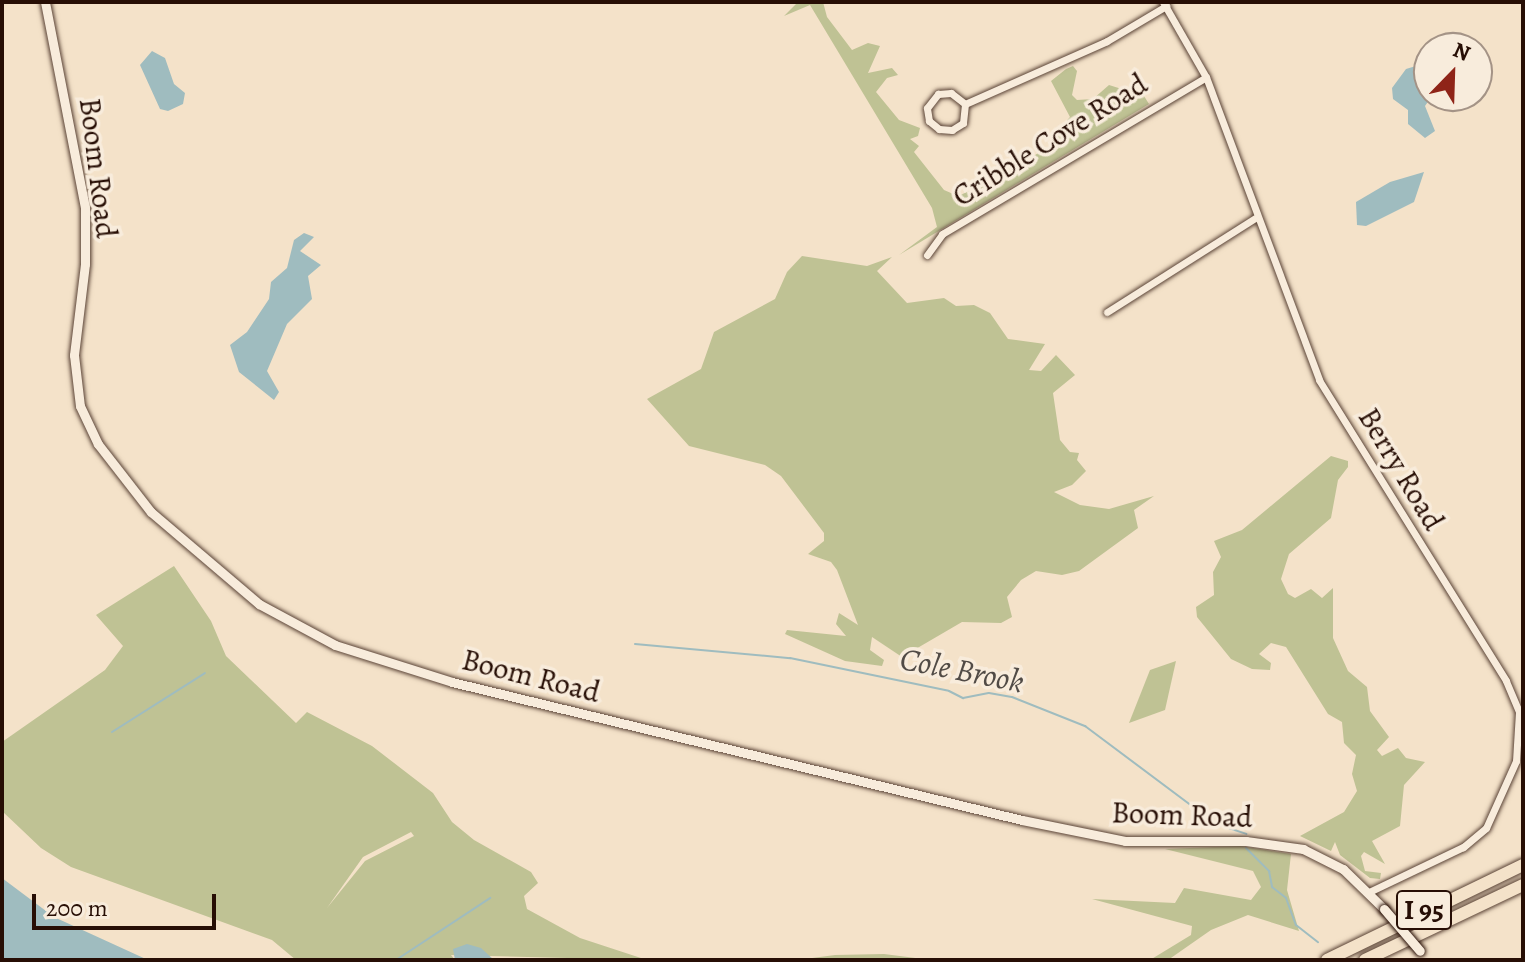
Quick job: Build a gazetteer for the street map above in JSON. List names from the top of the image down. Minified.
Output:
{"streets":{"highway":["I 95"],"street":["Cribble Cove Road","Boom Road","Berry Road"]},"crossings":[["Cribble Cove Road","Berry Road"],["Boom Road","Berry Road"]],"water":["Cole Brook"],"scale_bar":"200 m","north":"top right"}
